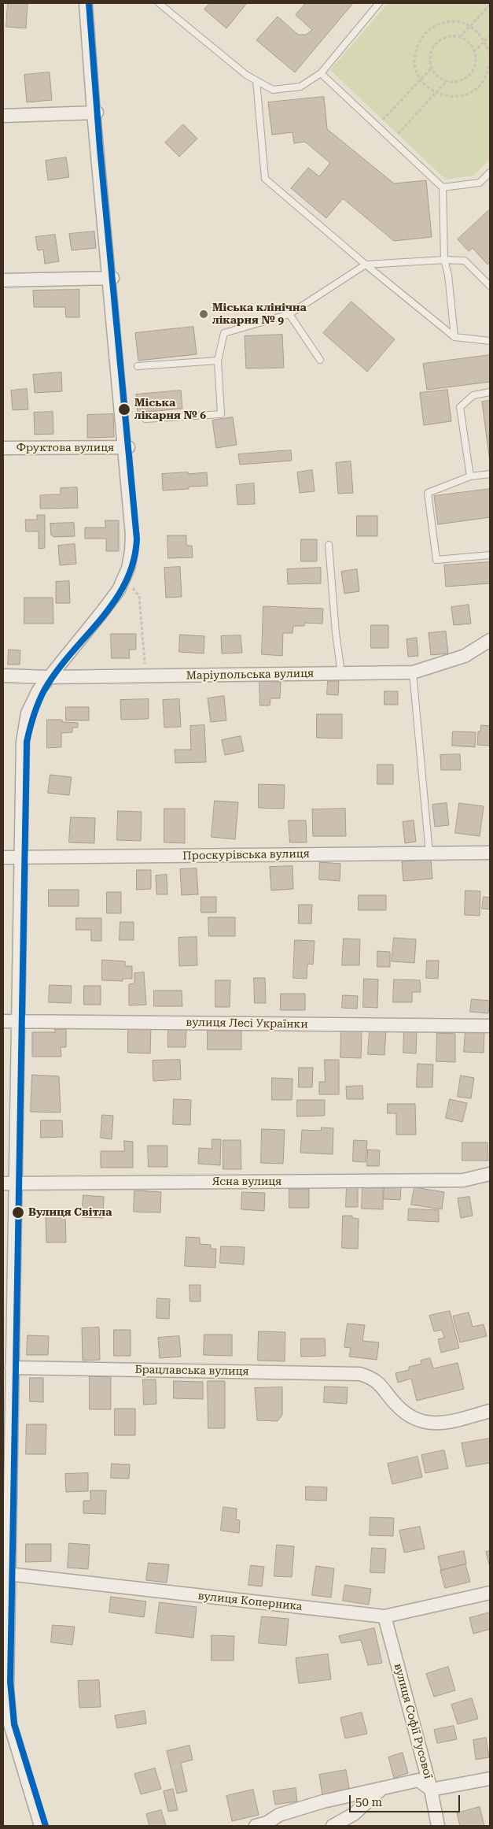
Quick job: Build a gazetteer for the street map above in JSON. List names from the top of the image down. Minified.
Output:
{"streets":{"street":["Фруктова вулиця","Маріупольська вулиця","Проскурівська вулиця","вулиця Лесі Українки","Ясна вулиця","Брацлавська вулиця","вулиця Коперника","вулиця Софії Русової"]},"crossings":[["вулиця Коперника","вулиця Софії Русової"]],"places":["Міська клінічна лікарня № 9","Міська лікарня № 6","Вулиця Світла"],"scale_bar":"50 m"}
